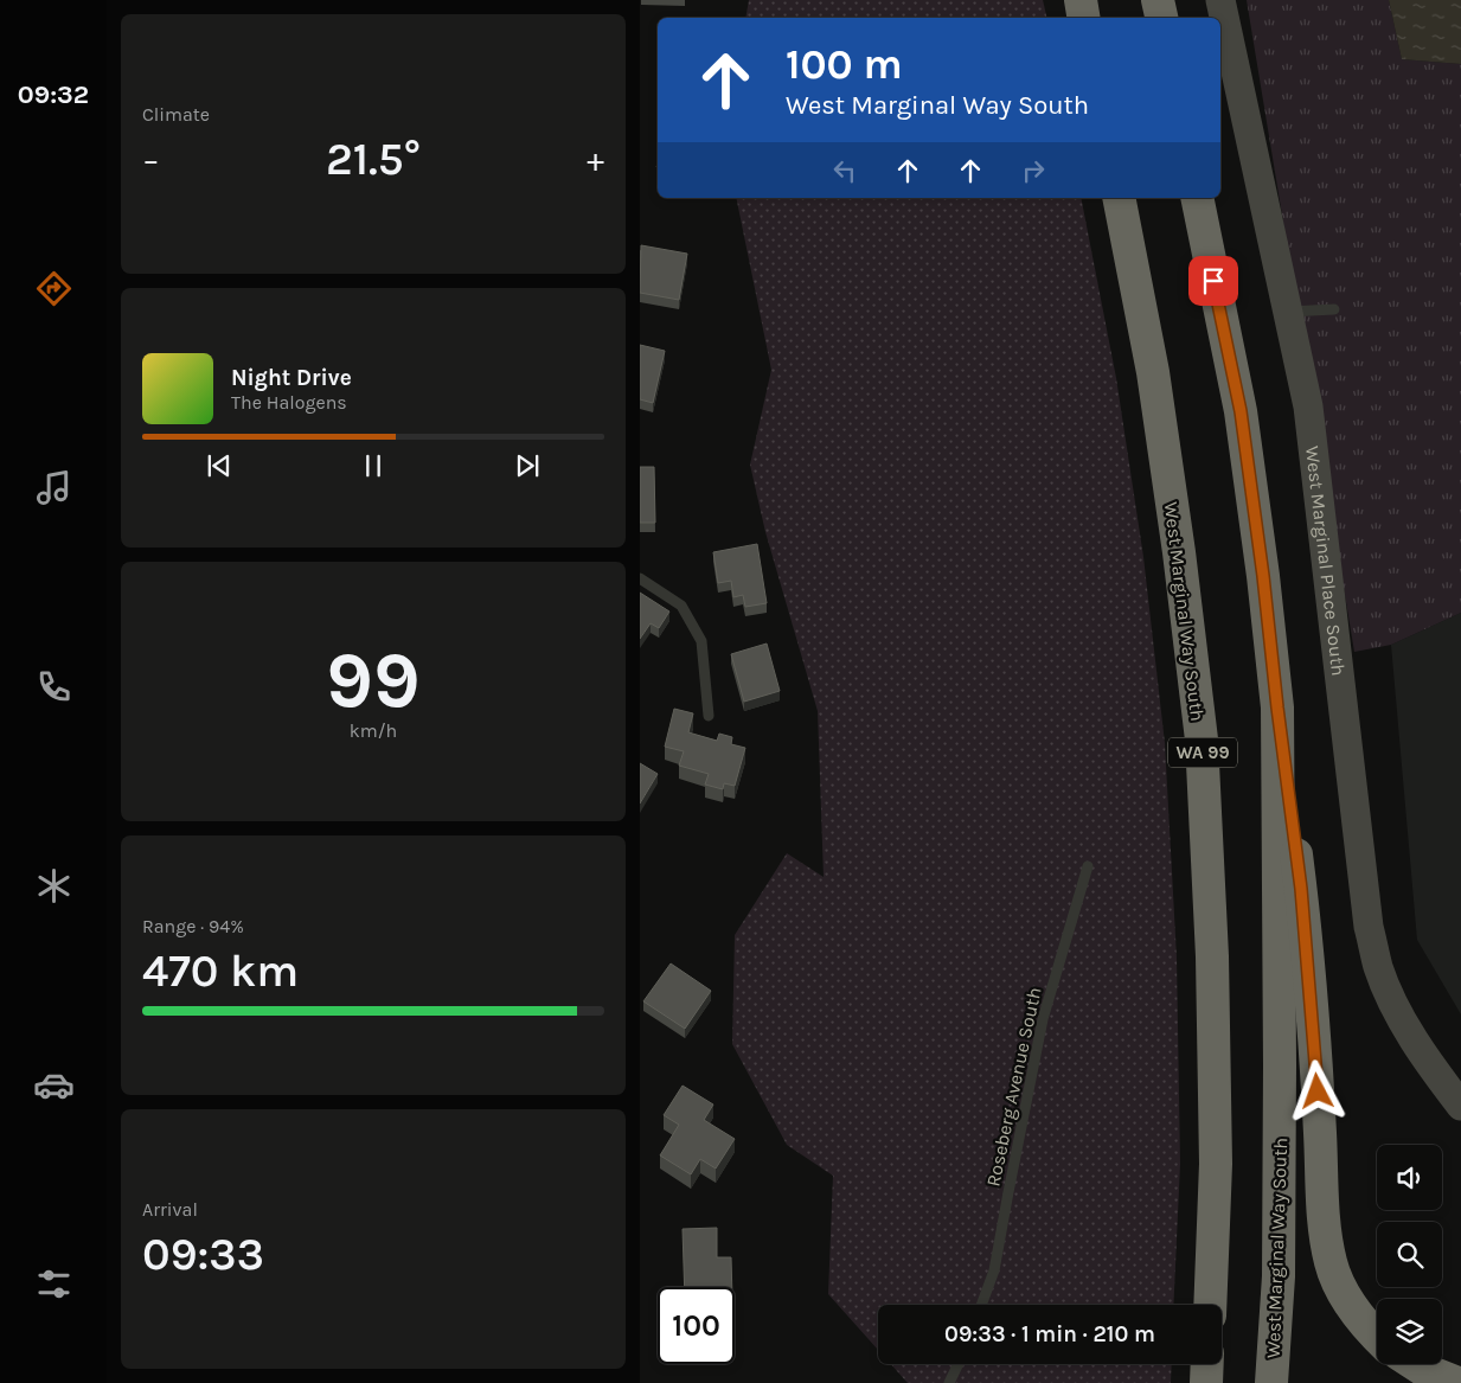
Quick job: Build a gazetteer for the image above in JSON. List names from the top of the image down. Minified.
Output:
{"streets":{"highway":["West Marginal Way South","WA 99"],"street":["West Marginal Place South"],"lane":["Roseberg Avenue South"]},"page":{"tabs":"09:32","tile":["Climate",["99","km/h"],["Range · 94%","470 km"],["Arrival","09:33"]],"turn":["100 m","West Marginal Way South"],"heat":["−","21.5°","+"],"song":["Night Drive","The Halogens"],"limit":"100","trip":"09:33 · 1 min · 210 m"}}
